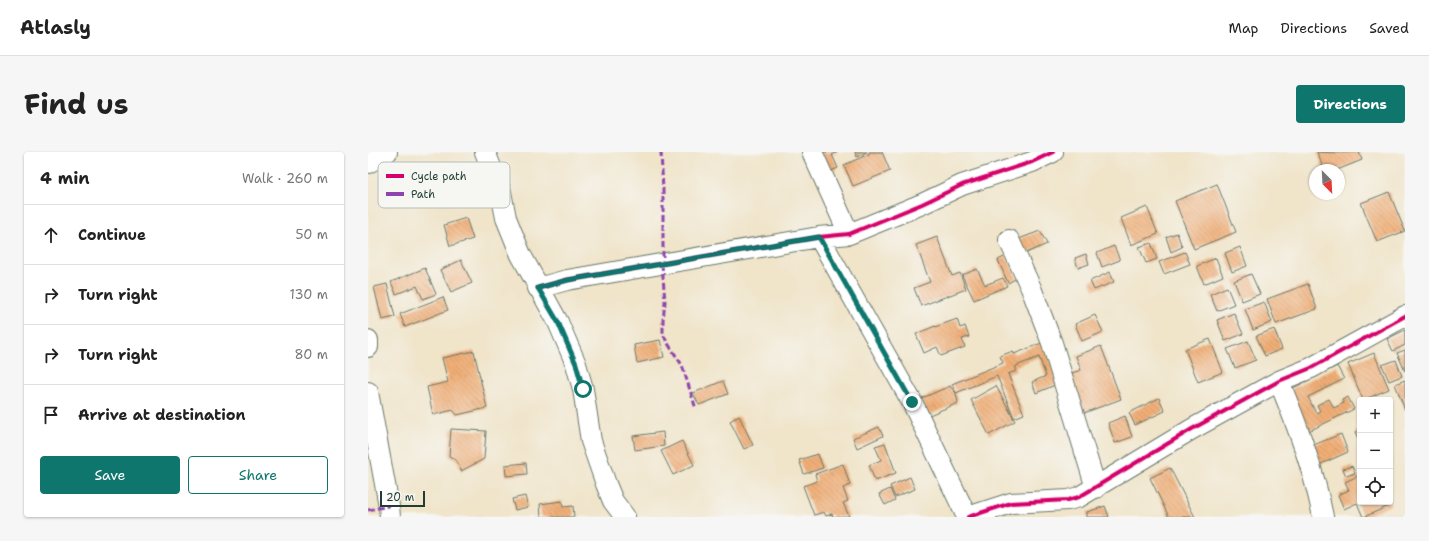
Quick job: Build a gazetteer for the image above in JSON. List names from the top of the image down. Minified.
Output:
{"legend":["Cycle path","Path"],"scale_bar":"20 m","north":"bottom right","page":{"header":"Atlasly","nav":["Map","Directions","Saved"],"title":"Find us","buttons":["Directions",["Save","Share"]],"heading":["4 min","Walk · 260 m"],"list":[["Continue","50 m"],["Turn right","130 m"],["Turn right","80 m"],"Arrive at destination"],"map_buttons":["+","−"],"scale":"20 m"}}
